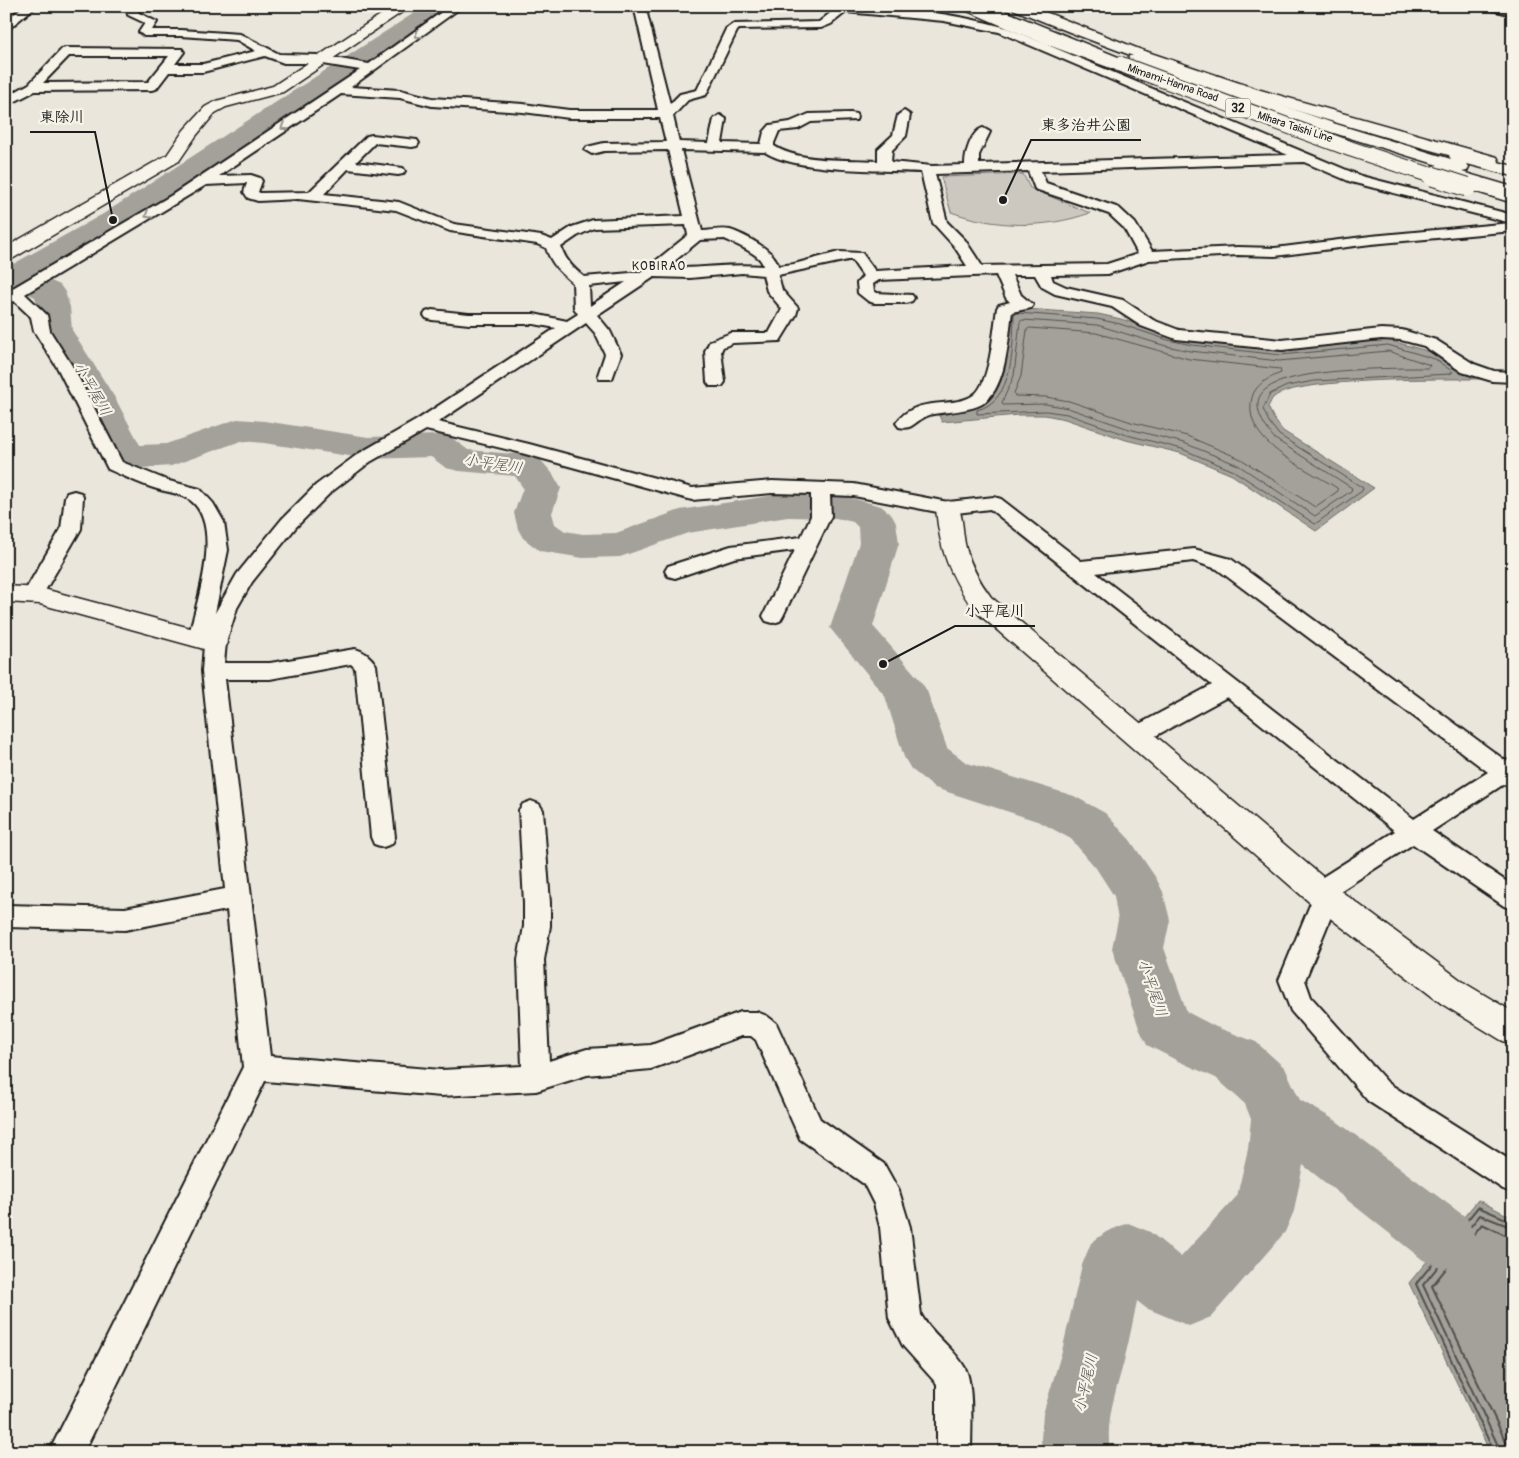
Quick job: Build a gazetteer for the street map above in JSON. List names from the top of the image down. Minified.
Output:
{"streets":{"main road":["Mimami-Hanna Road","32","Mihara Taishi Line"]},"districts":["KOBIRAO"],"water":["小平尾川"],"places":["東多治井公園","東除川","小平尾川"]}
